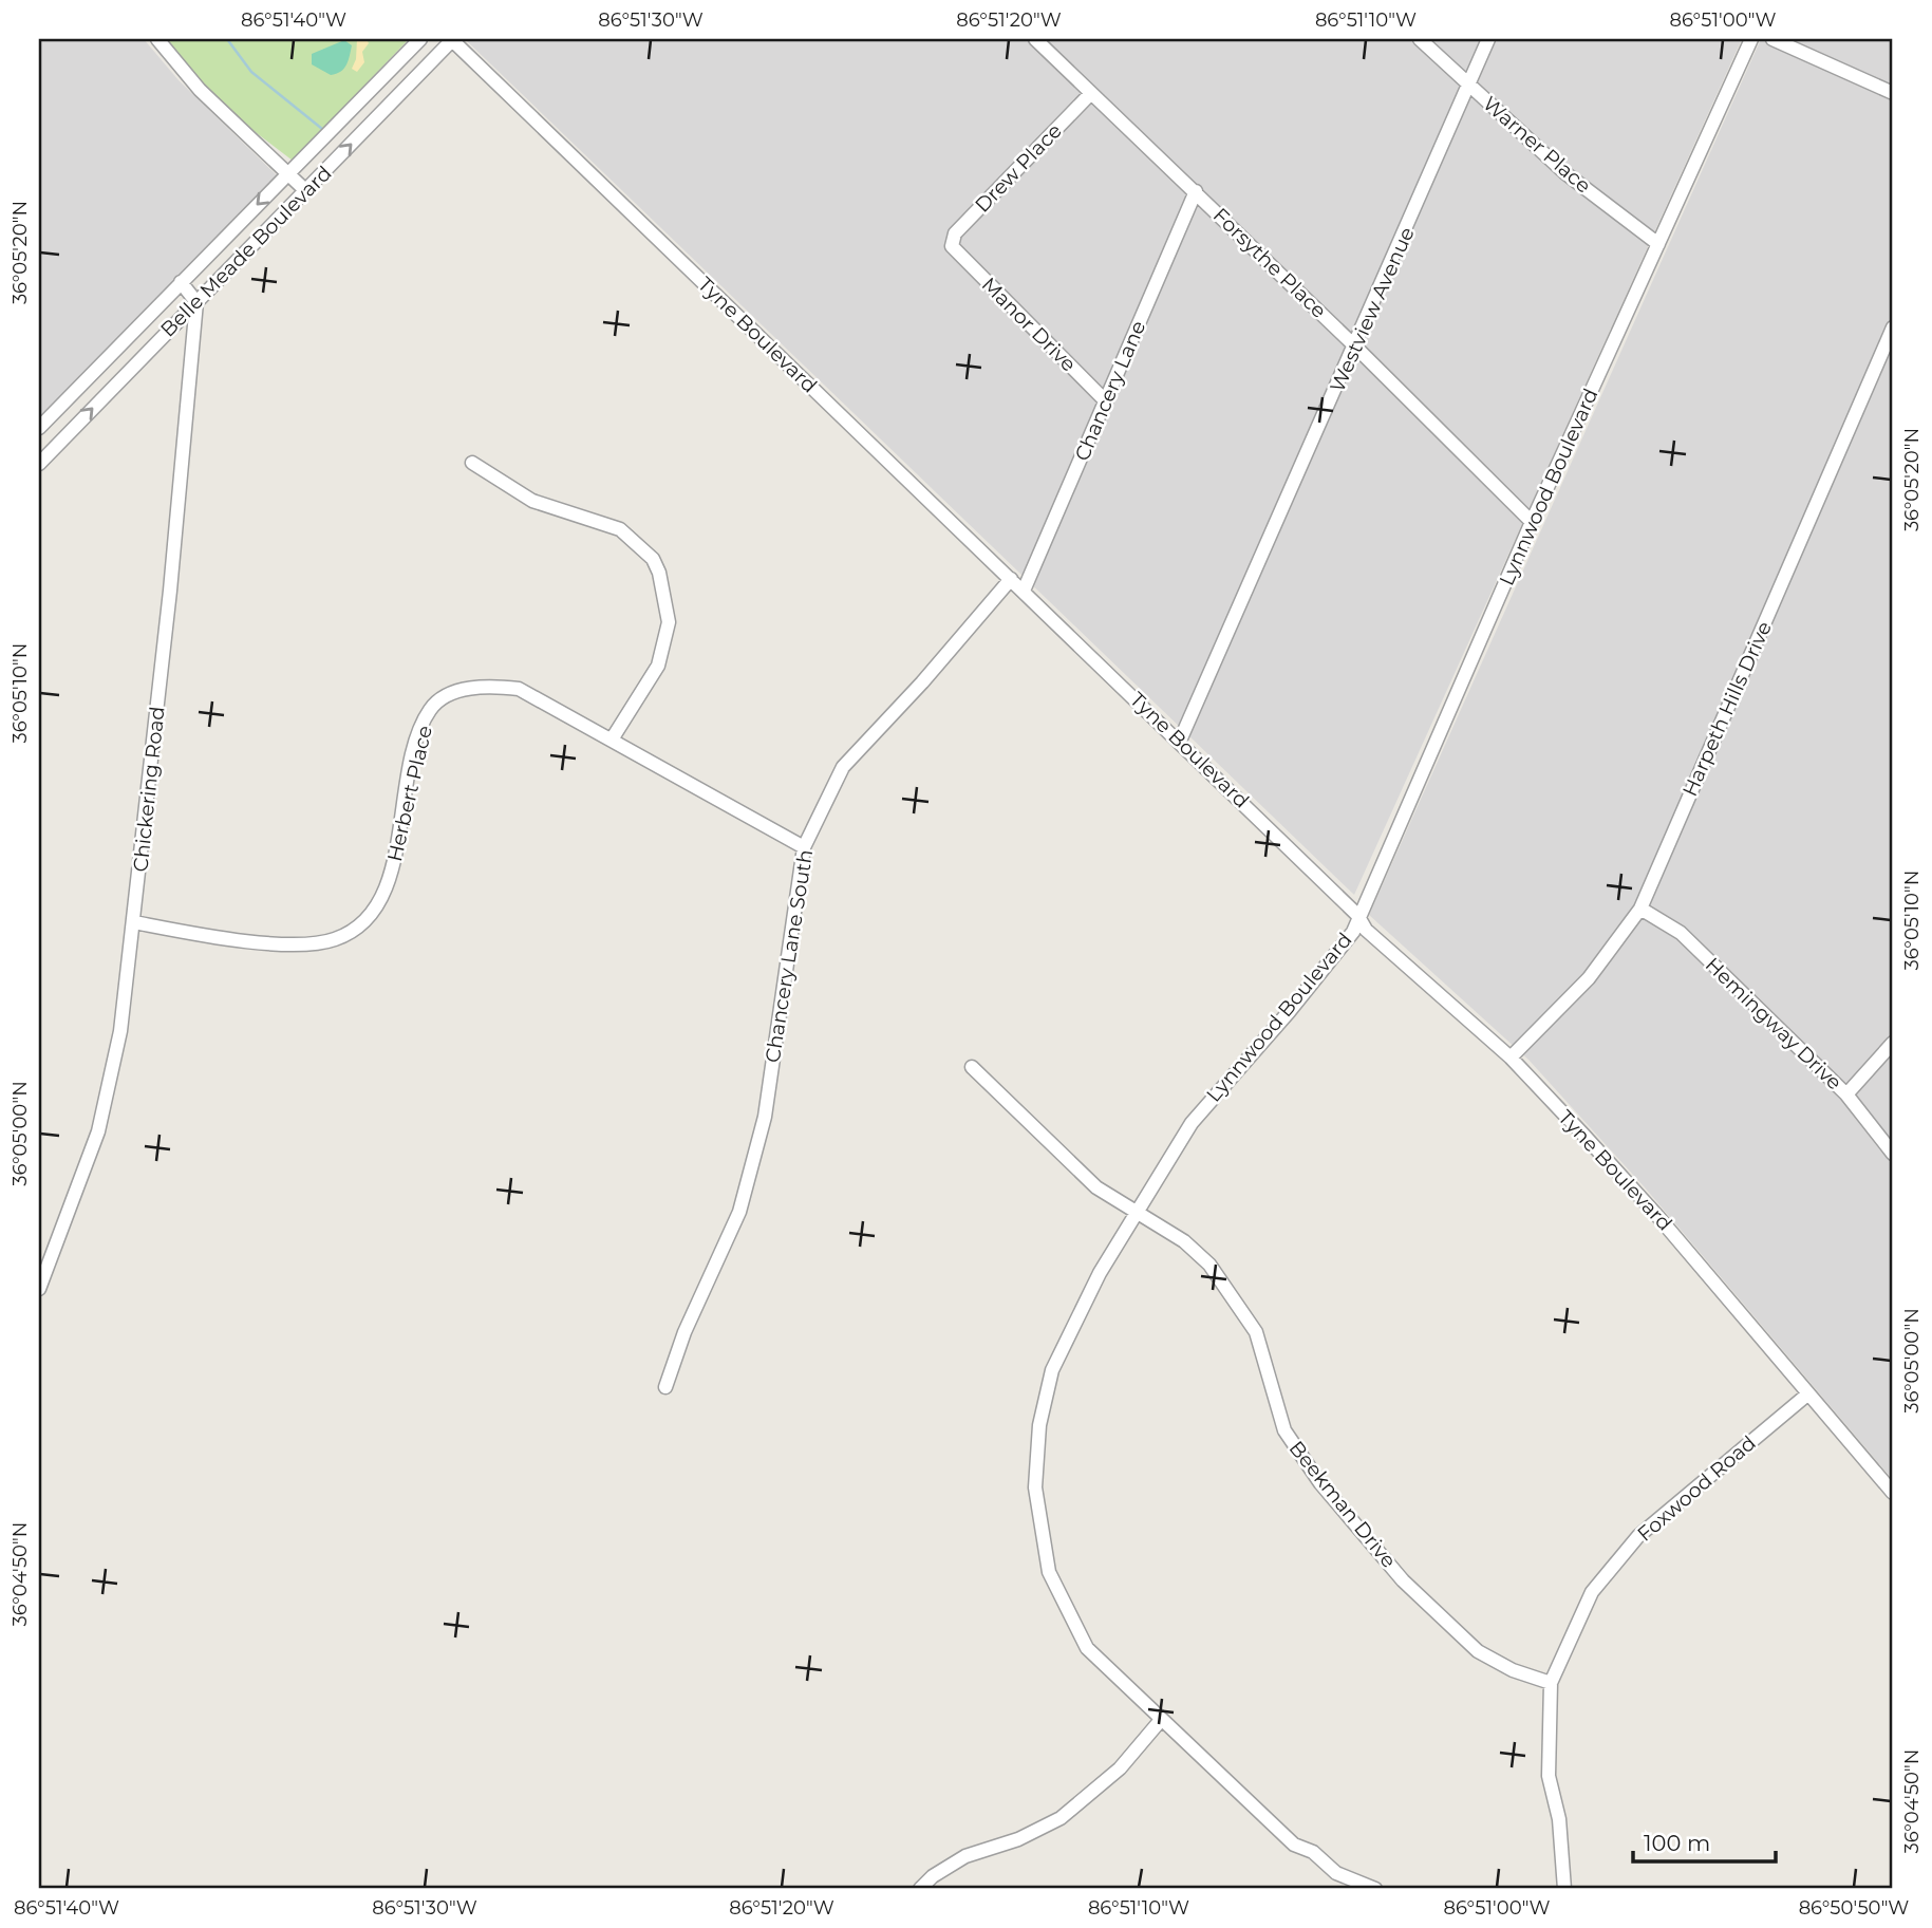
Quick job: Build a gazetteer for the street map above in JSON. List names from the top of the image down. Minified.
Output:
{"streets":{"street":["Warner Place","Drew Place","Belle Meade Boulevard","Forsythe Place","Westview Avenue","Manor Drive","Tyne Boulevard","Chancery Lane","Lynnwood Boulevard","Harpeth Hills Drive","Chickering Road","Herbert Place","Chancery Lane South","Hemingway Drive","Foxwood Road","Beekman Drive"]},"crossings":[["Warner Place","Westview Avenue"],["Warner Place","Lynnwood Boulevard"],["Drew Place","Forsythe Place"],["Drew Place","Manor Drive"],["Belle Meade Boulevard","Tyne Boulevard"],["Belle Meade Boulevard","Chickering Road"],["Forsythe Place","Westview Avenue"],["Forsythe Place","Chancery Lane"],["Forsythe Place","Lynnwood Boulevard"],["Westview Avenue","Tyne Boulevard"],["Manor Drive","Chancery Lane"],["Tyne Boulevard","Chancery Lane"],["Tyne Boulevard","Lynnwood Boulevard"],["Tyne Boulevard","Harpeth Hills Drive"],["Tyne Boulevard","Chancery Lane South"],["Tyne Boulevard","Foxwood Road"],["Lynnwood Boulevard","Beekman Drive"],["Harpeth Hills Drive","Hemingway Drive"],["Chickering Road","Herbert Place"],["Herbert Place","Chancery Lane South"],["Foxwood Road","Beekman Drive"]],"scale_bar":"100 m","coordinates":["86°51'40\"W","86°51'30\"W","86°51'20\"W","86°51'10\"W","86°51'00\"W","36°05'20\"N","36°05'10\"N","36°05'00\"N","36°04'50\"N","86°50'50\"W"]}
